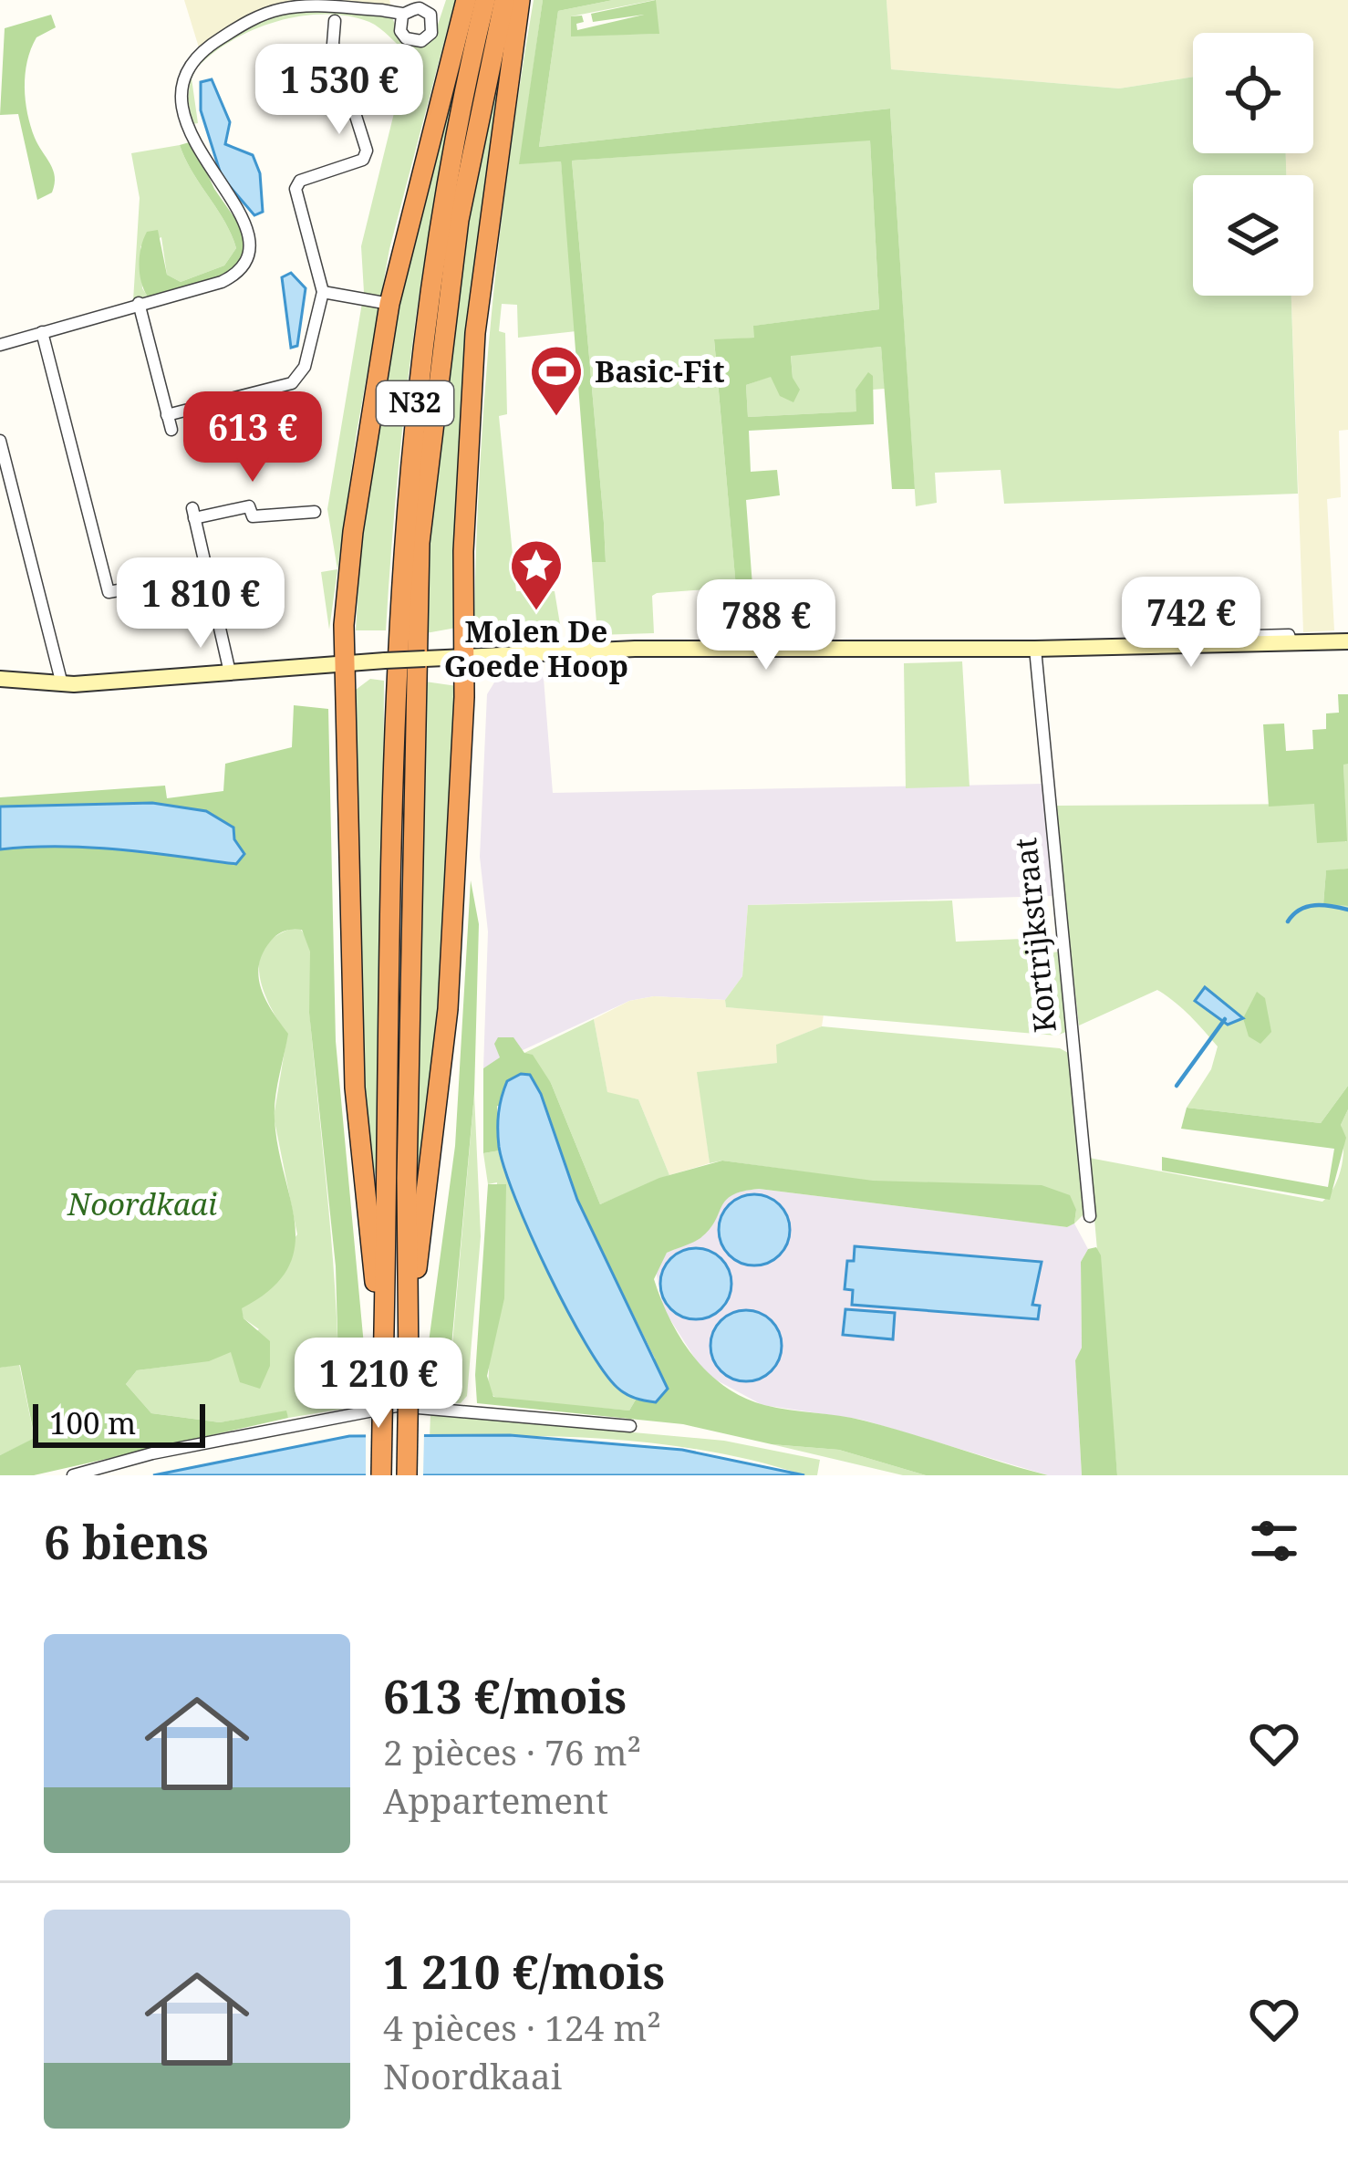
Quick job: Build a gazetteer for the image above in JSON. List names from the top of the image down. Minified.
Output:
{"streets":{"highway":["N32"],"street":["Kortrijkstraat"]},"parks":["Noordkaai"],"places":{"sports":["Basic-Fit"],"place":["Molen De Goede Hoop"]},"scale_bar":"100 m","page":{"price":["1 530 €","613 €","1 810 €","742 €","788 €","1 210 €"],"scale":"100 m","heading":"6 biens","list":[{"name":"613 €/mois","note":"2 pièces · 76 m² · Appartement"},{"name":"1 210 €/mois","note":"4 pièces · 124 m² · Noordkaai"}]}}
